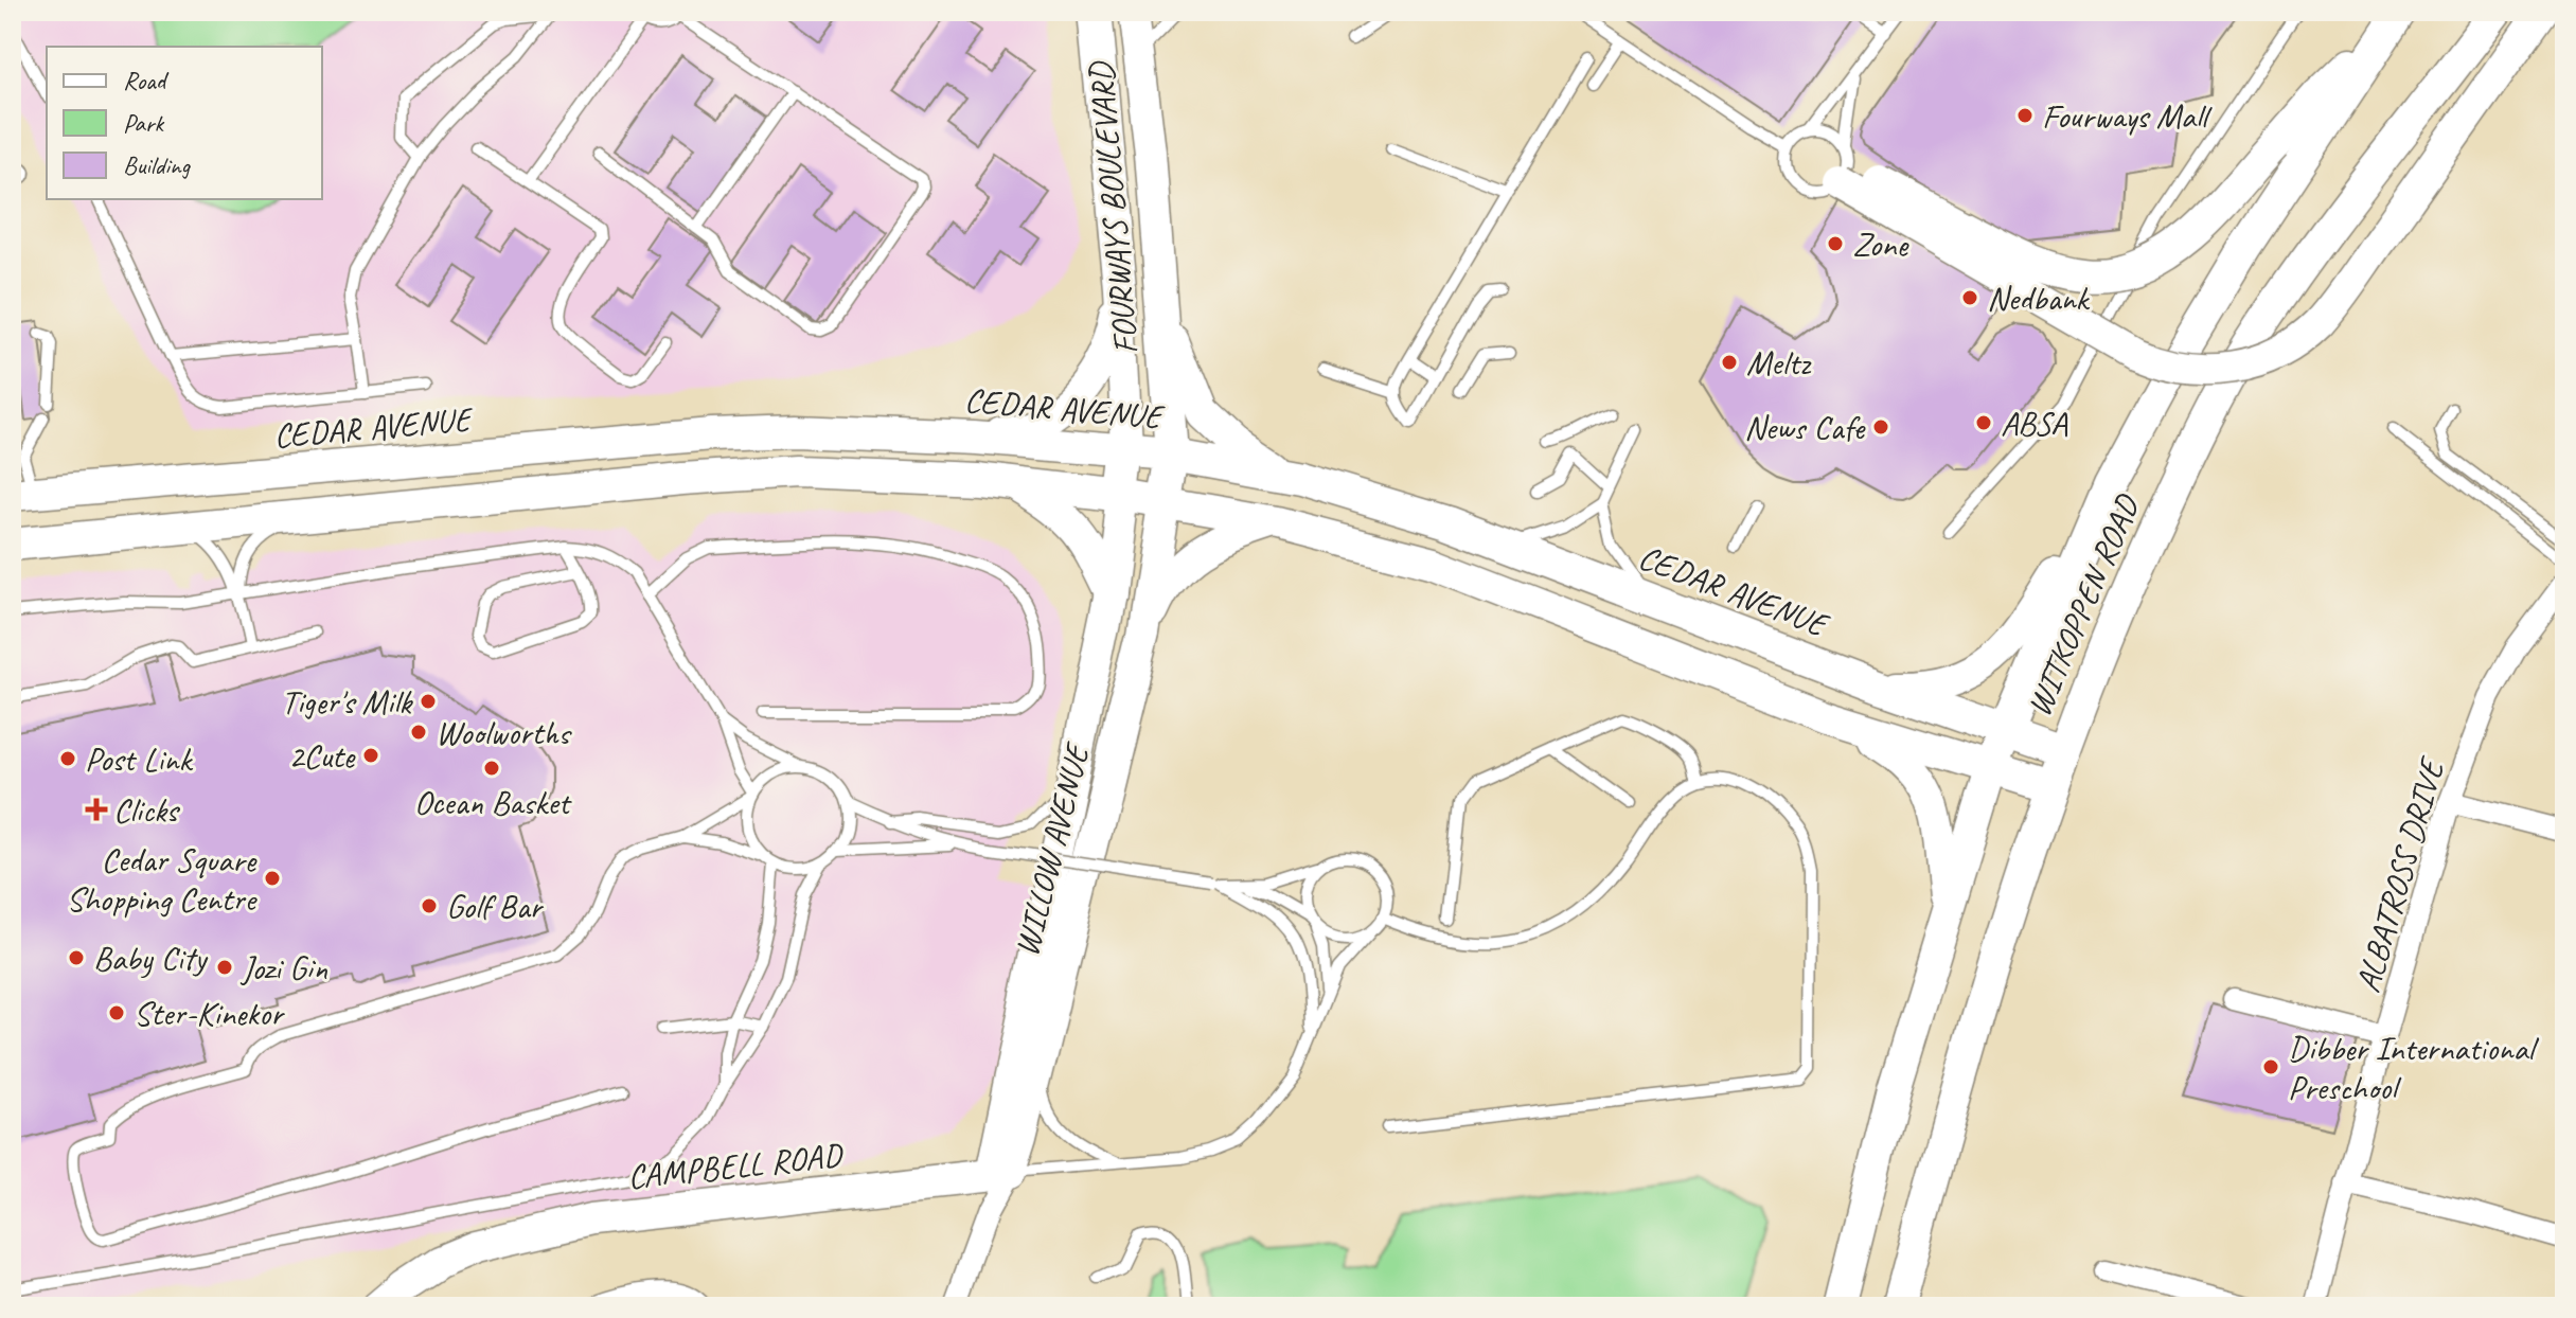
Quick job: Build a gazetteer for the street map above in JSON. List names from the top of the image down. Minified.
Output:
{"streets":{"main road":["FOURWAYS BOULEVARD","CEDAR AVENUE","WITKOPPEN ROAD","WILLOW AVENUE","CAMPBELL ROAD"],"street":["ALBATROSS DRIVE"]},"crossings":[["FOURWAYS BOULEVARD","CEDAR AVENUE"],["FOURWAYS BOULEVARD","WILLOW AVENUE"],["CEDAR AVENUE","WITKOPPEN ROAD"],["WILLOW AVENUE","CAMPBELL ROAD"]],"places":{"other":["Fourways Mall","Zone","Nedbank","Meltz","ABSA","News Cafe","Tiger's Milk","Woolworths","2Cute","Post Link","Ocean Basket","Cedar Square Shopping Centre","Golf Bar","Baby City","Jozi Gin","Ster-Kinekor","Dibber International Preschool"],"health":["Clicks"]},"legend":["Road","Park","Building"]}
